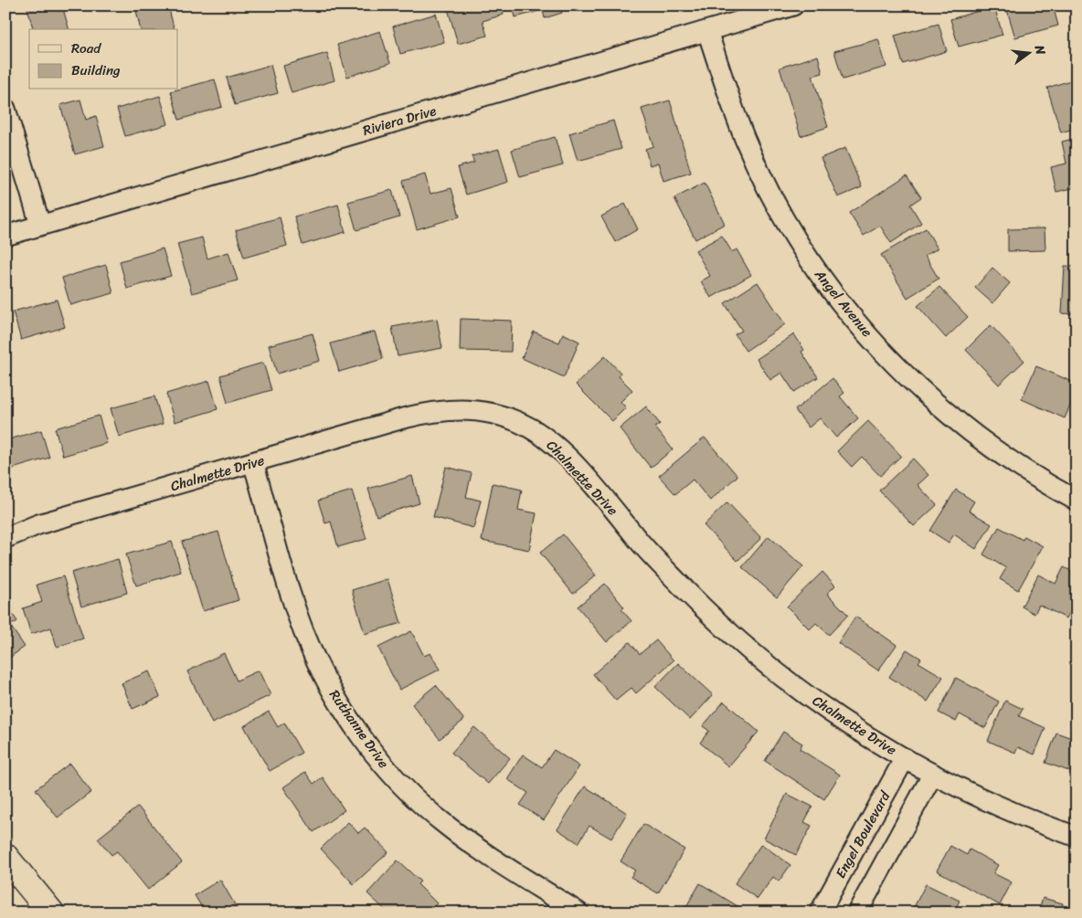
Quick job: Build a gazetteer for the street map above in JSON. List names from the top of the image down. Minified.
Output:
{"streets":{"street":["Riviera Drive","Angel Avenue","Chalmette Drive","Ruthanne Drive","Engel Boulevard"]},"crossings":[["Riviera Drive","Angel Avenue"],["Chalmette Drive","Ruthanne Drive"],["Chalmette Drive","Engel Boulevard"]],"legend":["Road","Building"],"north":"right"}
